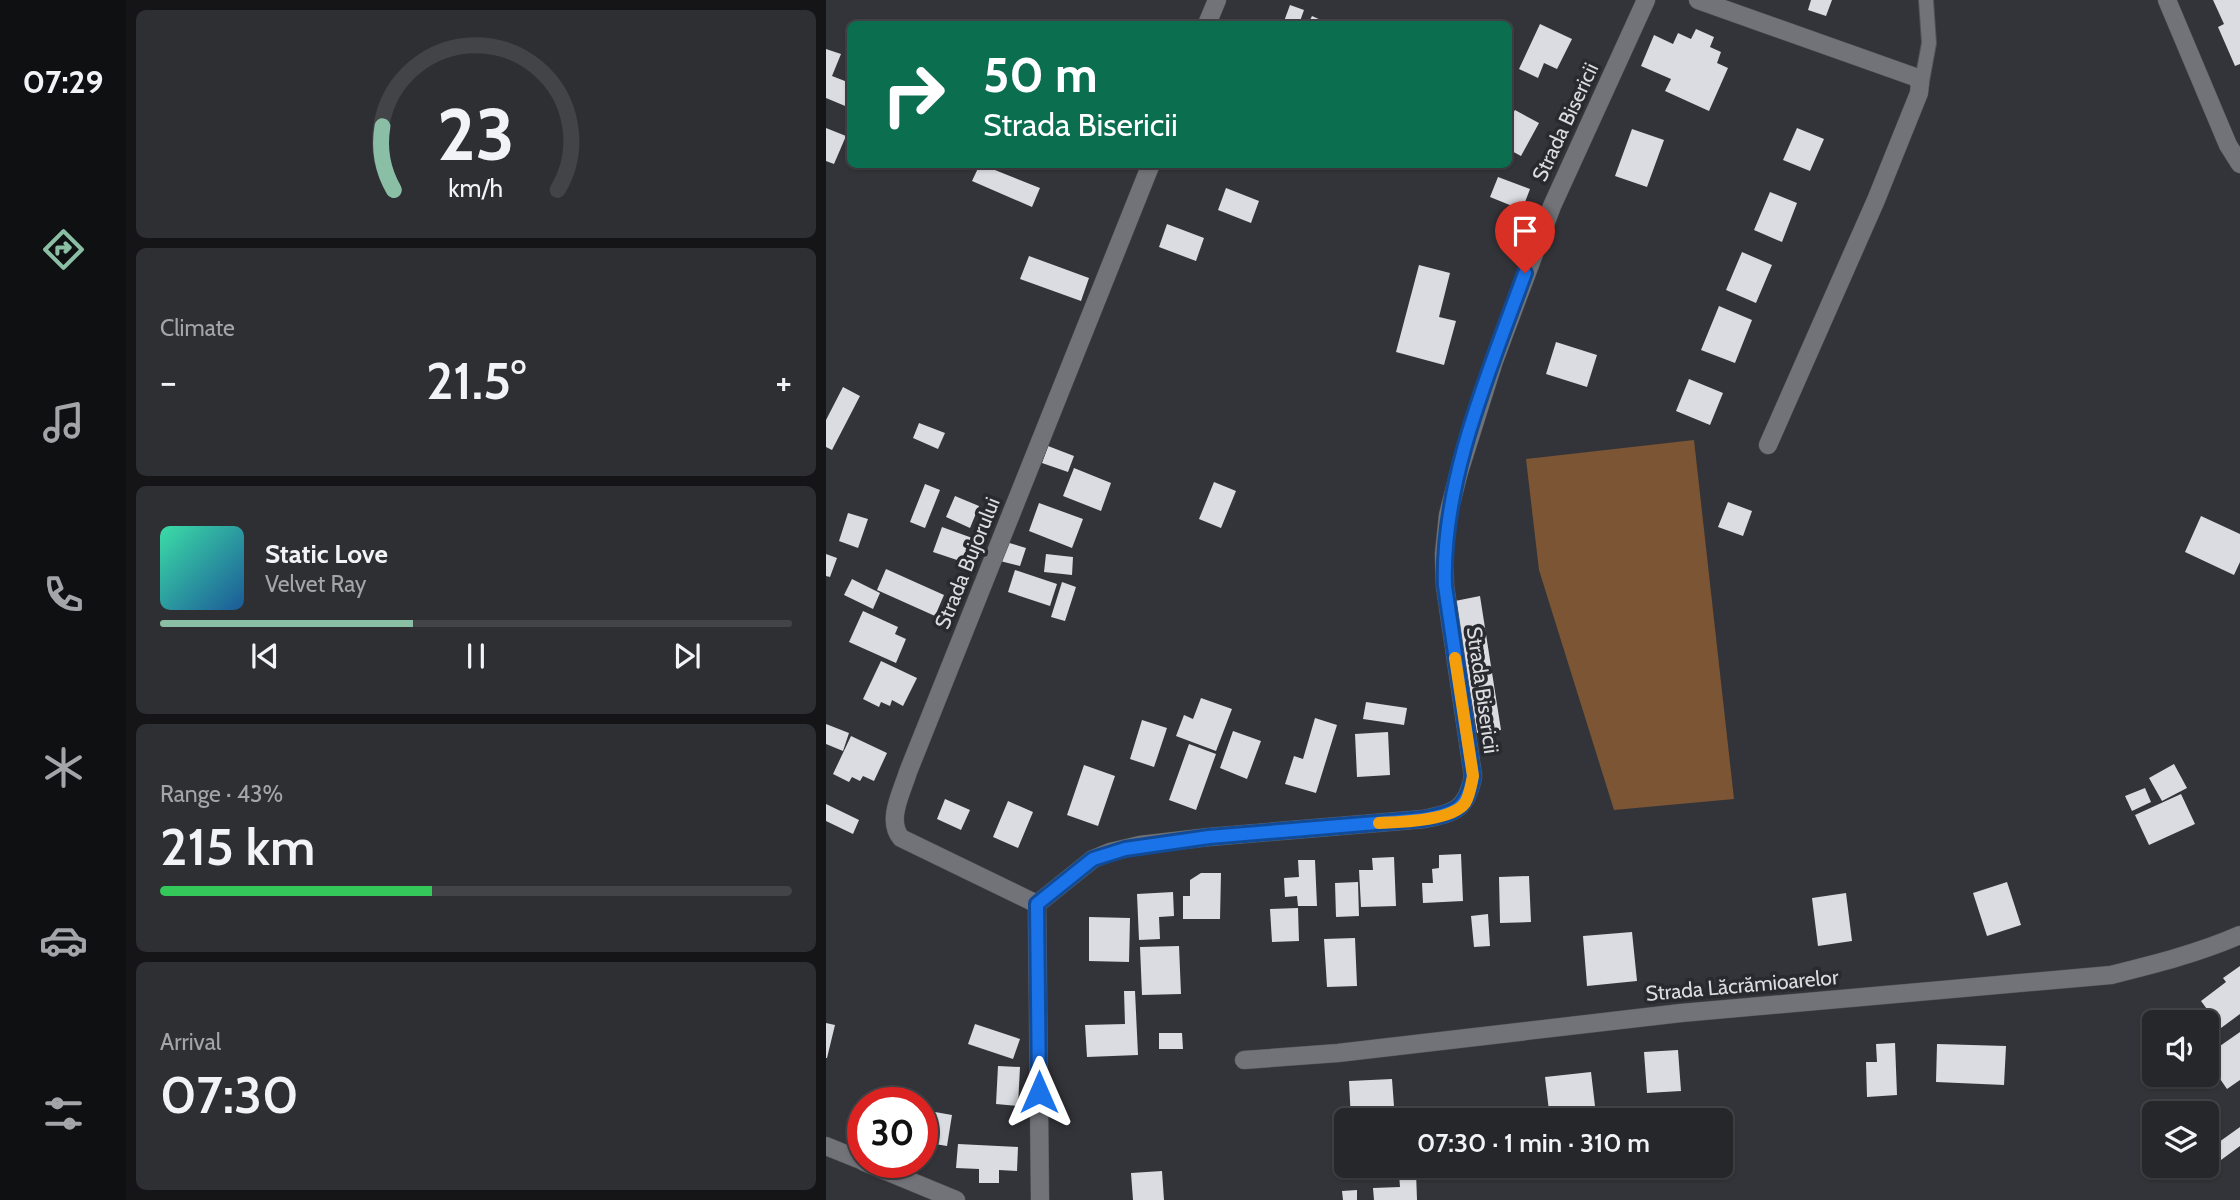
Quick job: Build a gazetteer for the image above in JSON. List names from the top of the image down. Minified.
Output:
{"streets":{"street":["Strada Bisericii","Strada Bujorului","Strada Lăcrămioarelor"]},"crossings":[["Strada Bisericii","Strada Bujorului"]],"page":{"tabs":"07:29","turn":["50 m","Strada Bisericii"],"tile":["Climate",["Range · 43%","215 km"],["Arrival","07:30"]],"heat":["−","21.5°","+"],"song":["Static Love","Velvet Ray"],"limit":"30","trip":"07:30 · 1 min · 310 m","gauge":["23","km/h"]}}
